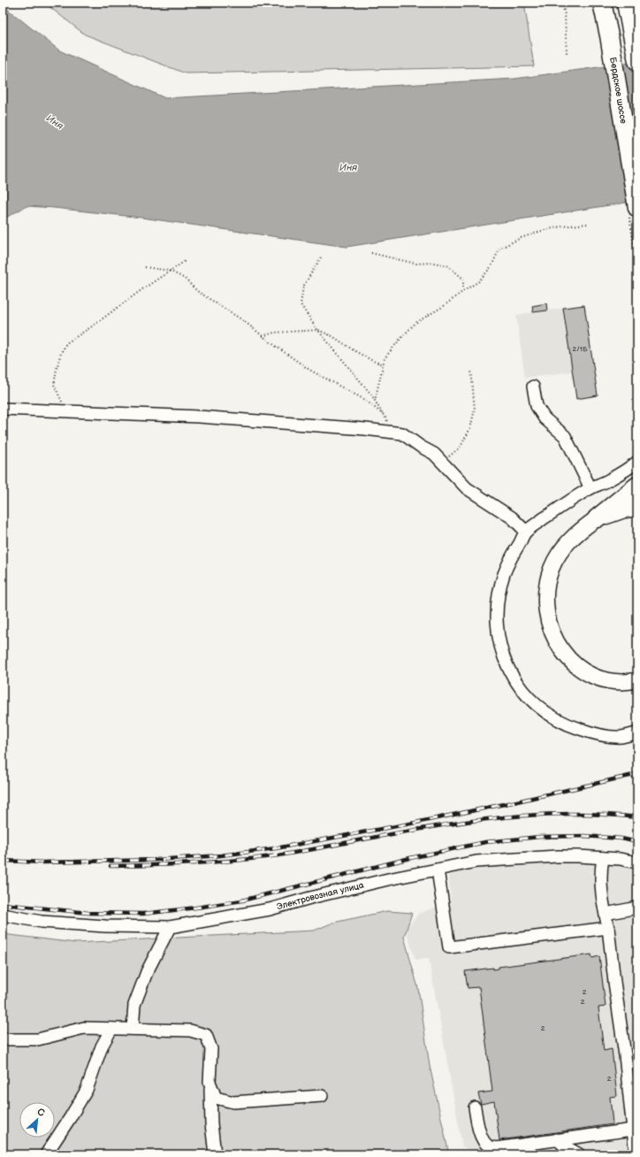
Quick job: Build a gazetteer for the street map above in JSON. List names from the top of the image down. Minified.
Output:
{"streets":{"highway":["Бердское шоссе"],"street":["Электровозная улица"]},"water":["Иня"],"house_numbers":["2/1Б","2","2","2","2"],"north":"top right"}
